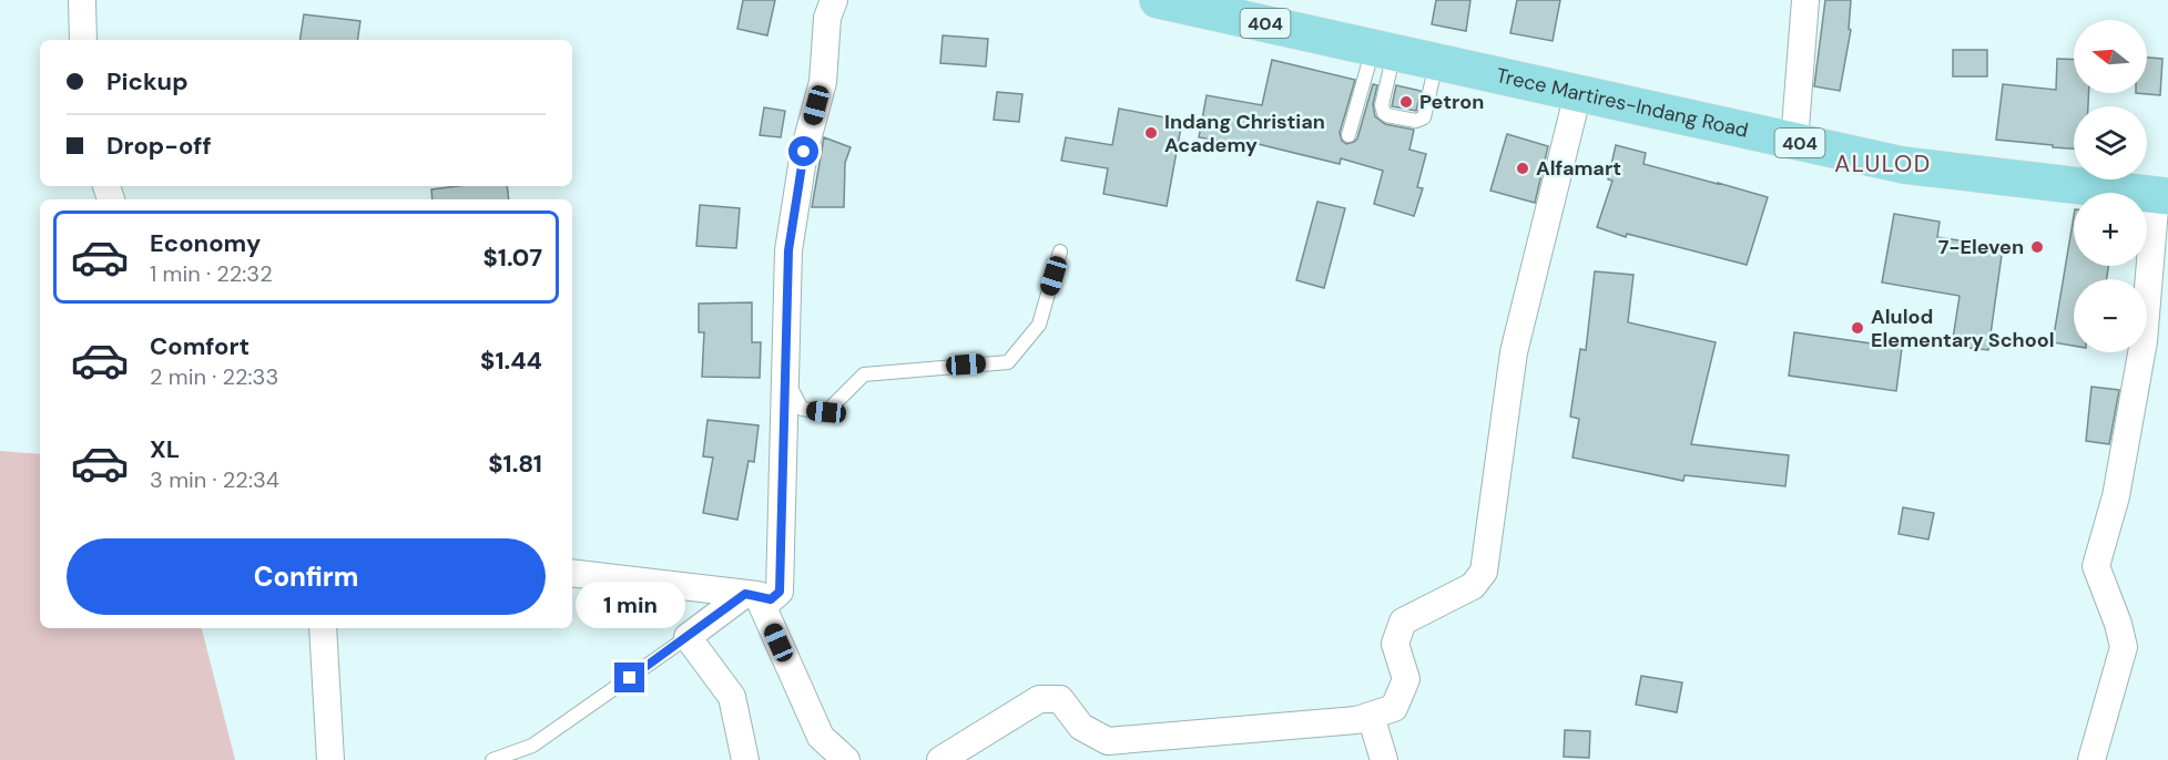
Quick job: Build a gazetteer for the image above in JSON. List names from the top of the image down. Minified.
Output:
{"streets":{"main road":["404","Trece Martires-Indang Road"]},"districts":["ALULOD"],"places":["Petron","Indang Christian Academy","Alfamart","7-Eleven","Alulod Elementary School"],"north":"left","page":{"map_buttons":["+","−"],"banner":["Pickup","Drop-off"],"list":[{"name":"Economy","note":"1 min · 22:32","value":"$1.07"},{"name":"Comfort","note":"2 min · 22:33","value":"$1.44"},{"name":"XL","note":"3 min · 22:34","value":"$1.81"}],"buttons":"Confirm","bubble":"1 min"}}
